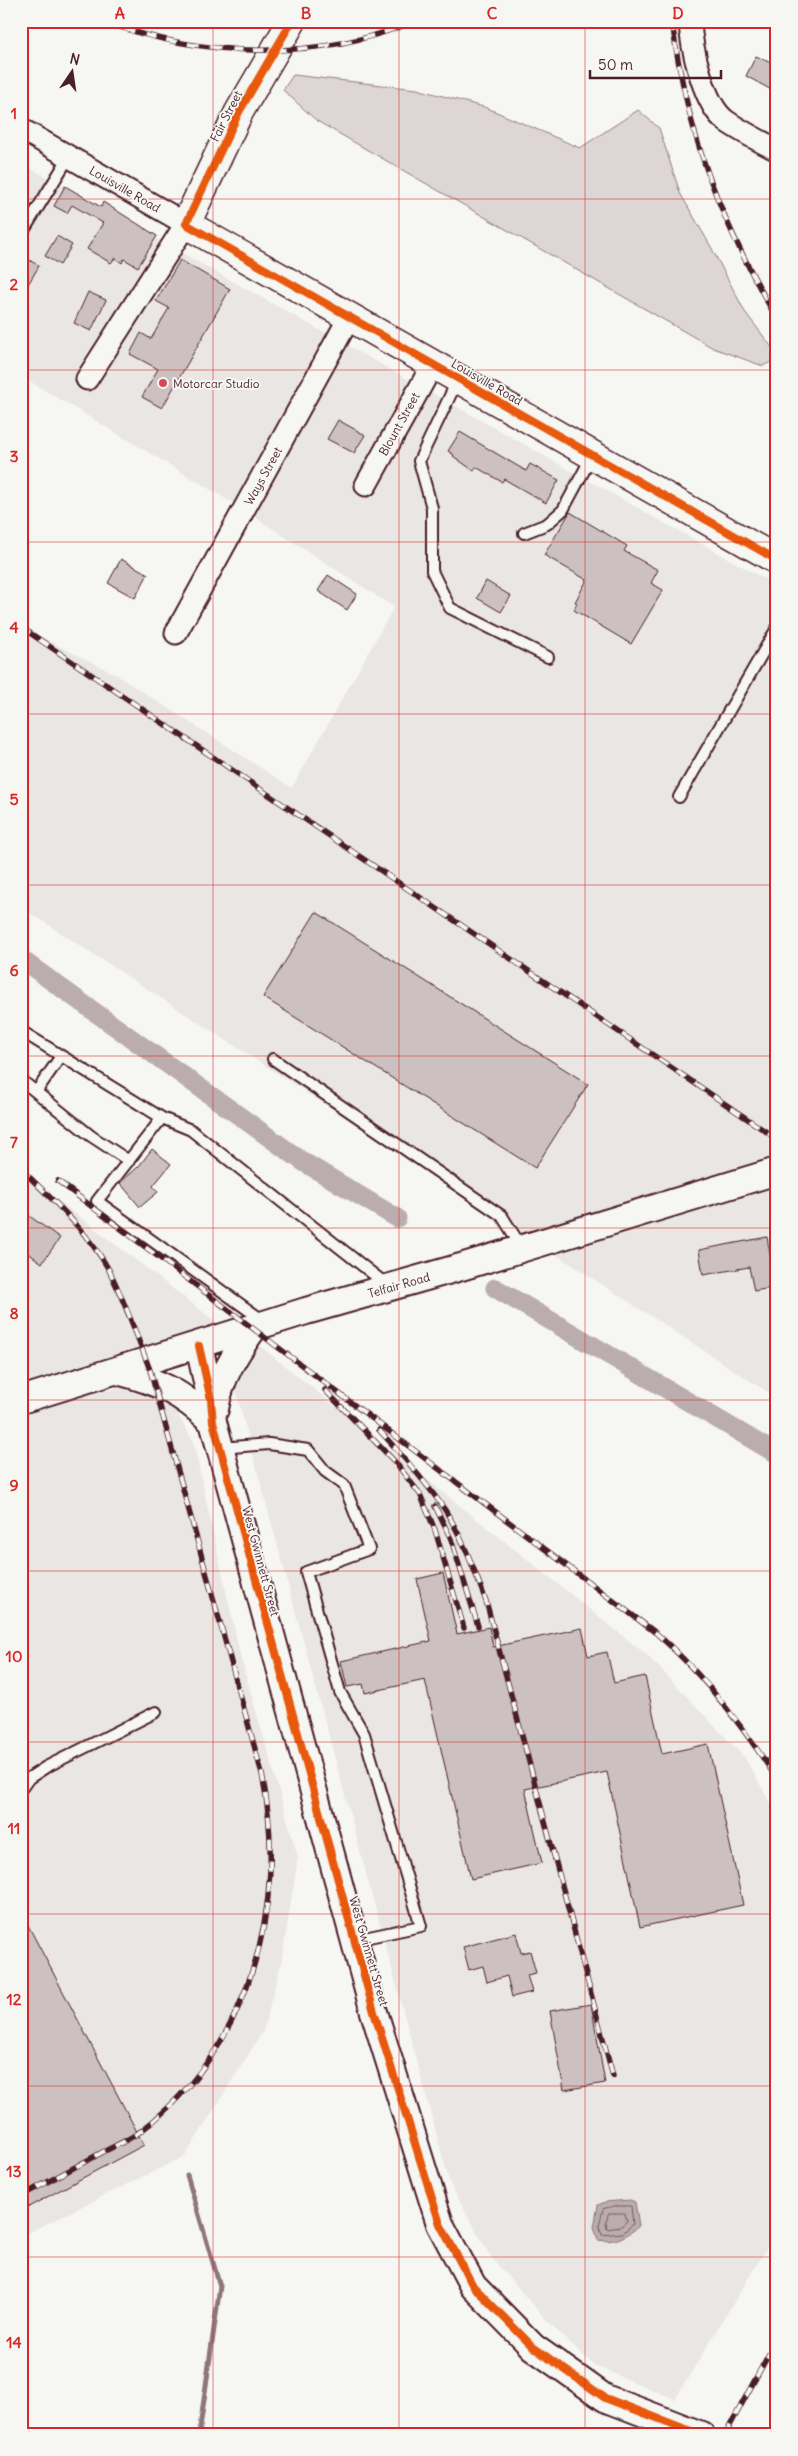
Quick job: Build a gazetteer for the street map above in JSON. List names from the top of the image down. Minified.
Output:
{"streets":{"main road":["Fair Street","Louisville Road"],"street":["Blount Street","Ways Street","Telfair Road","West Gwinnett Street"]},"crossings":[["Fair Street","Louisville Road"],["Louisville Road","Blount Street"],["Louisville Road","Ways Street"],["Telfair Road","West Gwinnett Street"]],"places":["Motorcar Studio"],"scale_bar":"50 m","north":"top","grid":{"columns":["A","B","C","D"],"rows":["1","2","3","4","5","6","7","8","9","10","11","12","13","14"]}}
